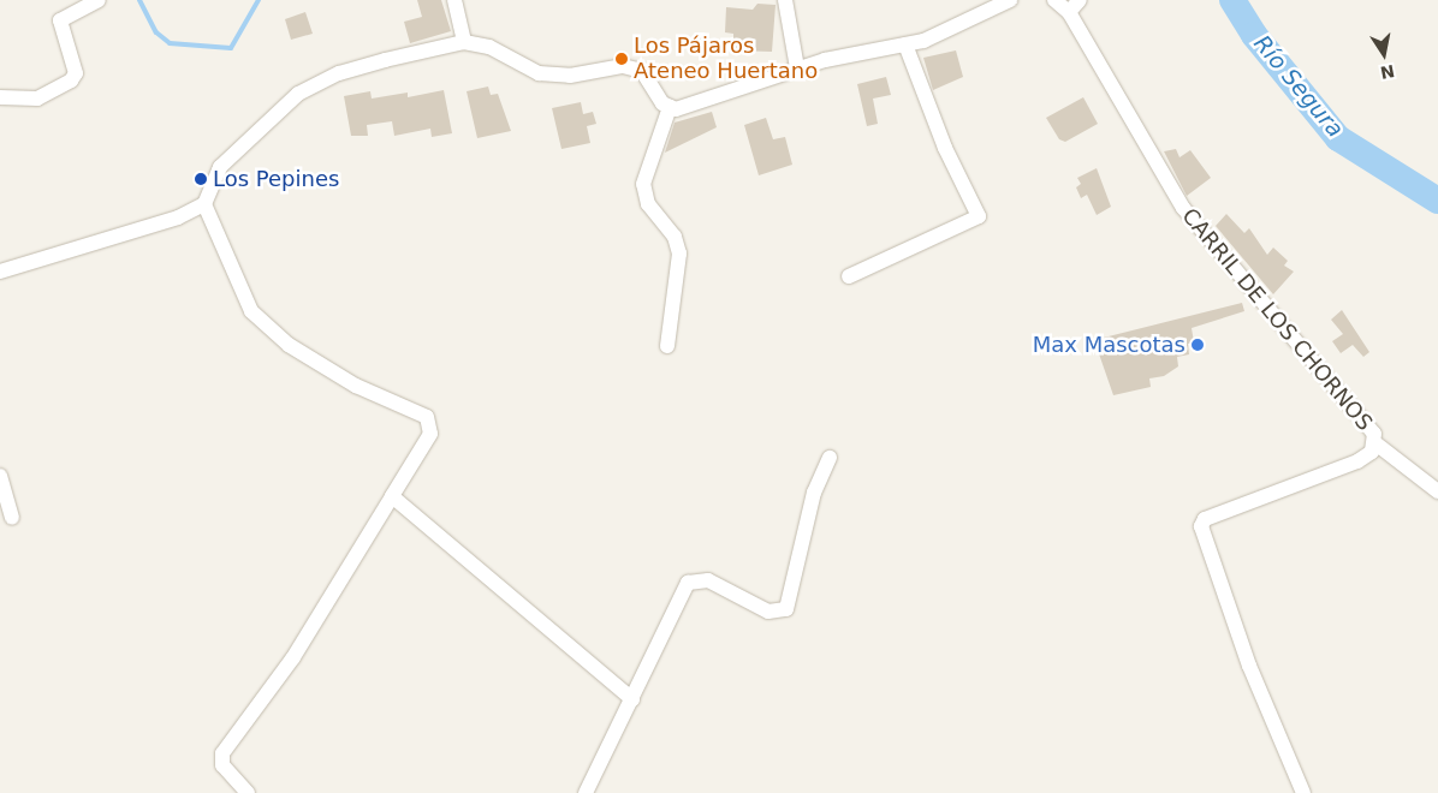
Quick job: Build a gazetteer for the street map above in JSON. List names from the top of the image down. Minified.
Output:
{"streets":{"street":["CARRIL DE LOS CHORNOS"]},"water":["Río Segura"],"places":["Los Pájaros Ateneo Huertano","Los Pepines","Max Mascotas"],"north":"bottom"}
